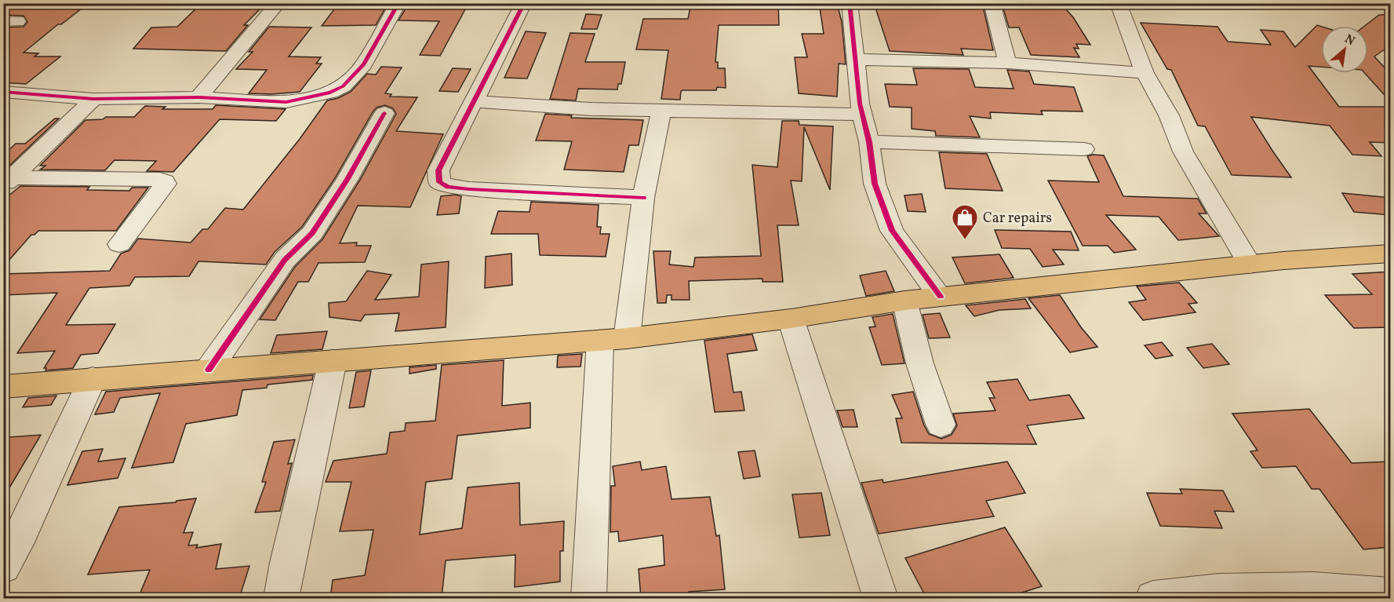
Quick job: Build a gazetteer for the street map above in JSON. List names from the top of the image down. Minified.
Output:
{"places":{"shop":["Car repairs"]},"north":"top right"}
